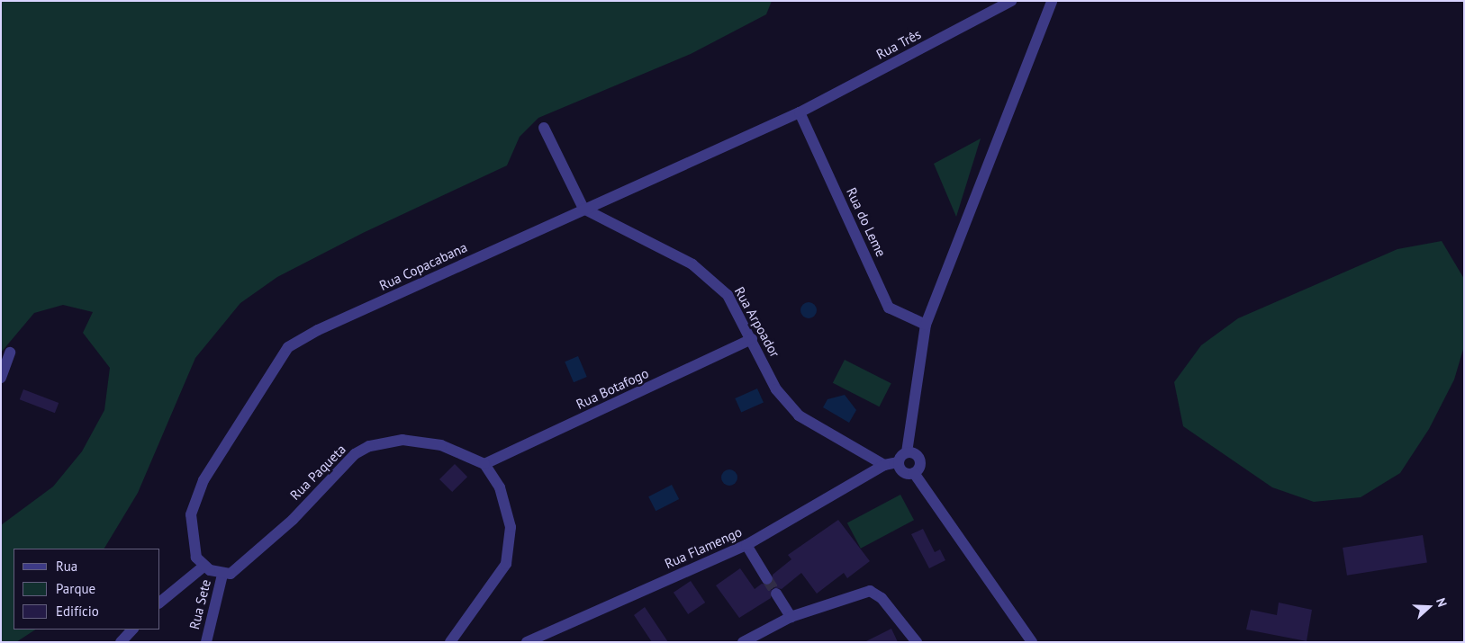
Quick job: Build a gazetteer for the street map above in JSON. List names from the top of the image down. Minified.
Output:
{"streets":{"street":["Rua Três","Rua do Leme","Rua Copacabana","Rua Arpoador","Rua Botafogo","Rua Paqueta","Rua Flamengo","Rua Sete"]},"crossings":[["Rua Três","Rua do Leme"],["Rua Três","Rua Copacabana"],["Rua do Leme","Rua Copacabana"],["Rua Copacabana","Rua Arpoador"],["Rua Arpoador","Rua Botafogo"],["Rua Arpoador","Rua Flamengo"],["Rua Botafogo","Rua Paqueta"],["Rua Paqueta","Rua Sete"]],"legend":["Rua","Parque","Edifício"],"north":"right"}
